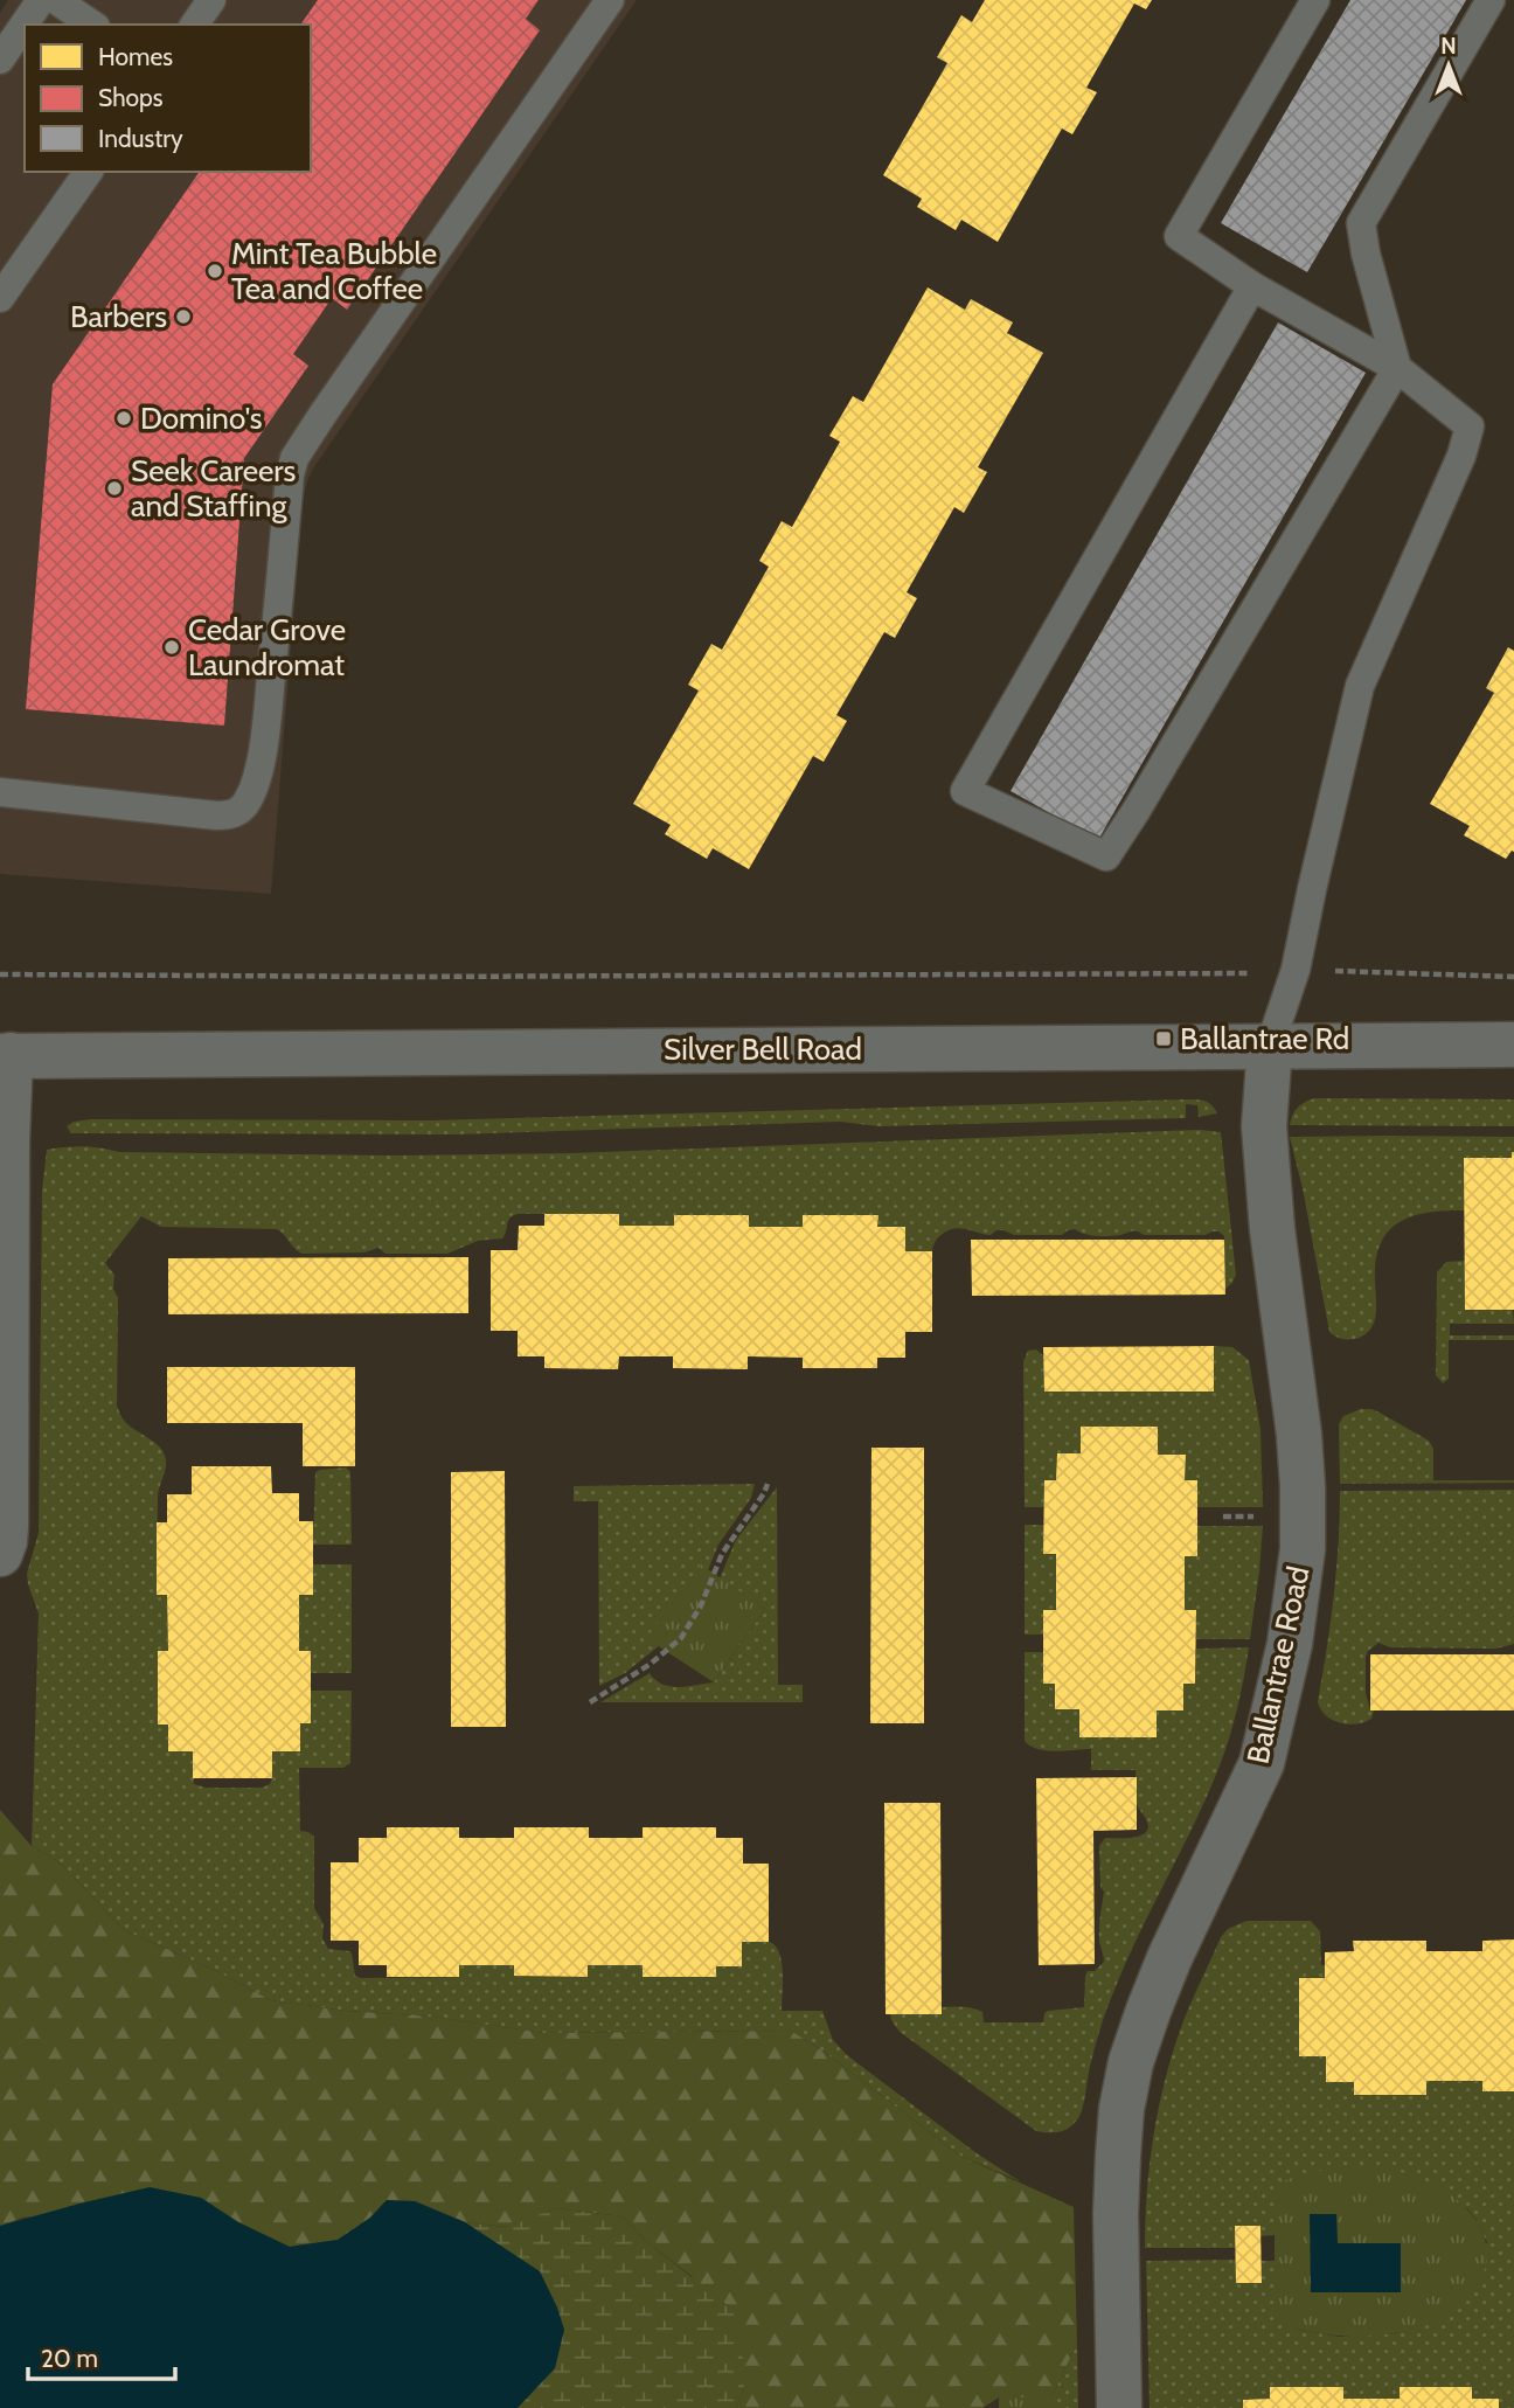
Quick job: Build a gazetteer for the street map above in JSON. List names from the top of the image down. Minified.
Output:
{"streets":{"street":["Silver Bell Road","Ballantrae Road"]},"crossings":[["Silver Bell Road","Ballantrae Road"]],"places":{"other":["Mint Tea Bubble Tea and Coffee","Barbers","Domino's","Seek Careers and Staffing","Cedar Grove Laundromat"],"transit":["Ballantrae Rd"]},"legend":["Homes","Shops","Industry"],"scale_bar":"20 m","north":"top"}
